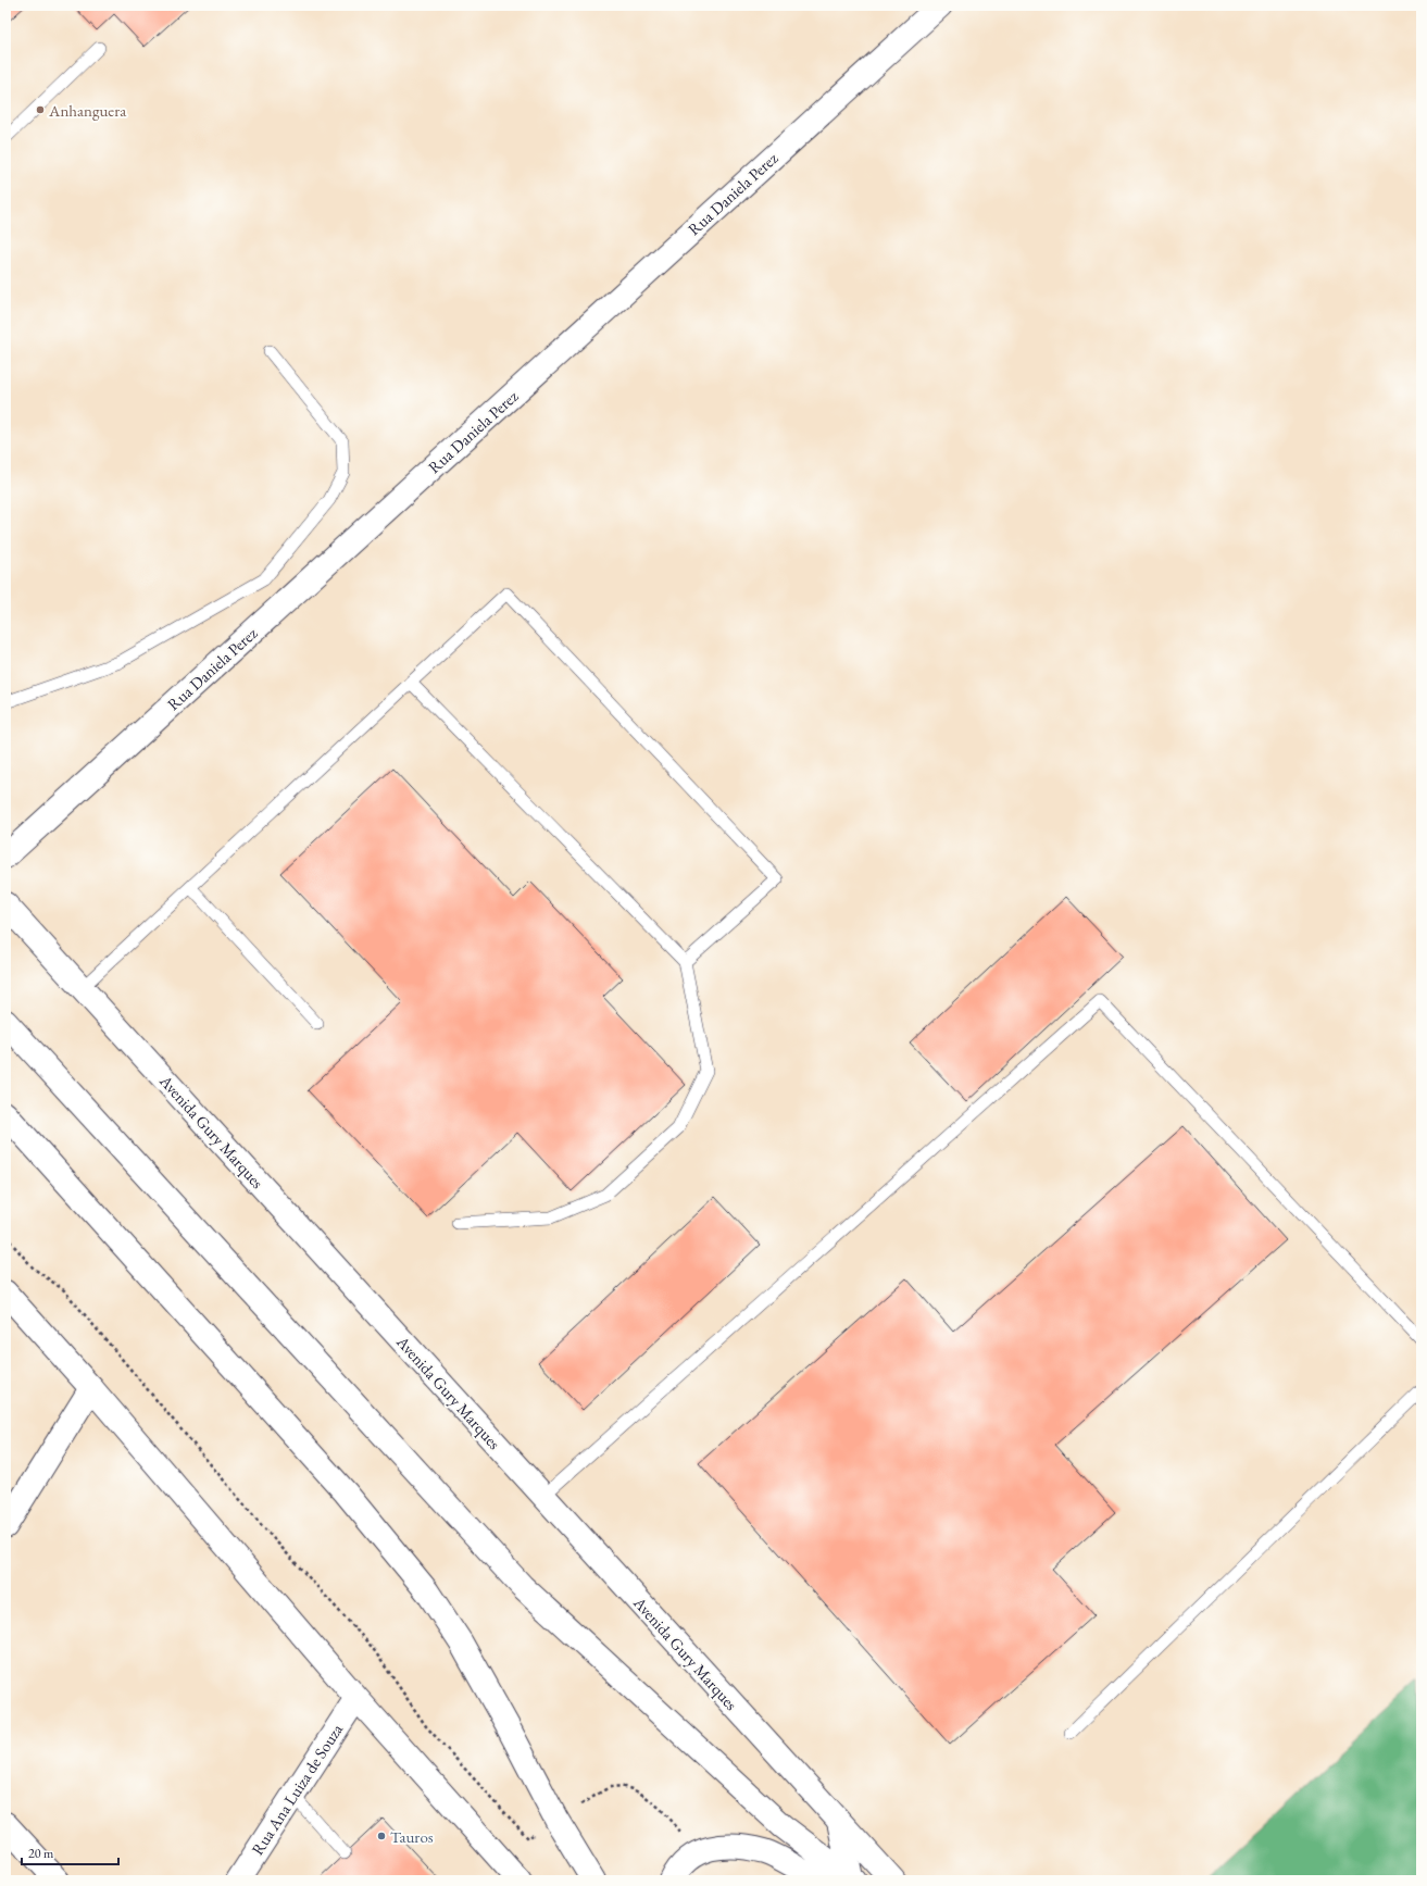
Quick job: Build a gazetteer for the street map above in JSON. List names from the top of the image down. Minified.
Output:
{"streets":{"main road":["Rua Daniela Perez","Avenida Gury Marques","Rua Ana Luiza de Souza"]},"places":["Anhanguera","Tauros"],"scale_bar":"20 m"}
